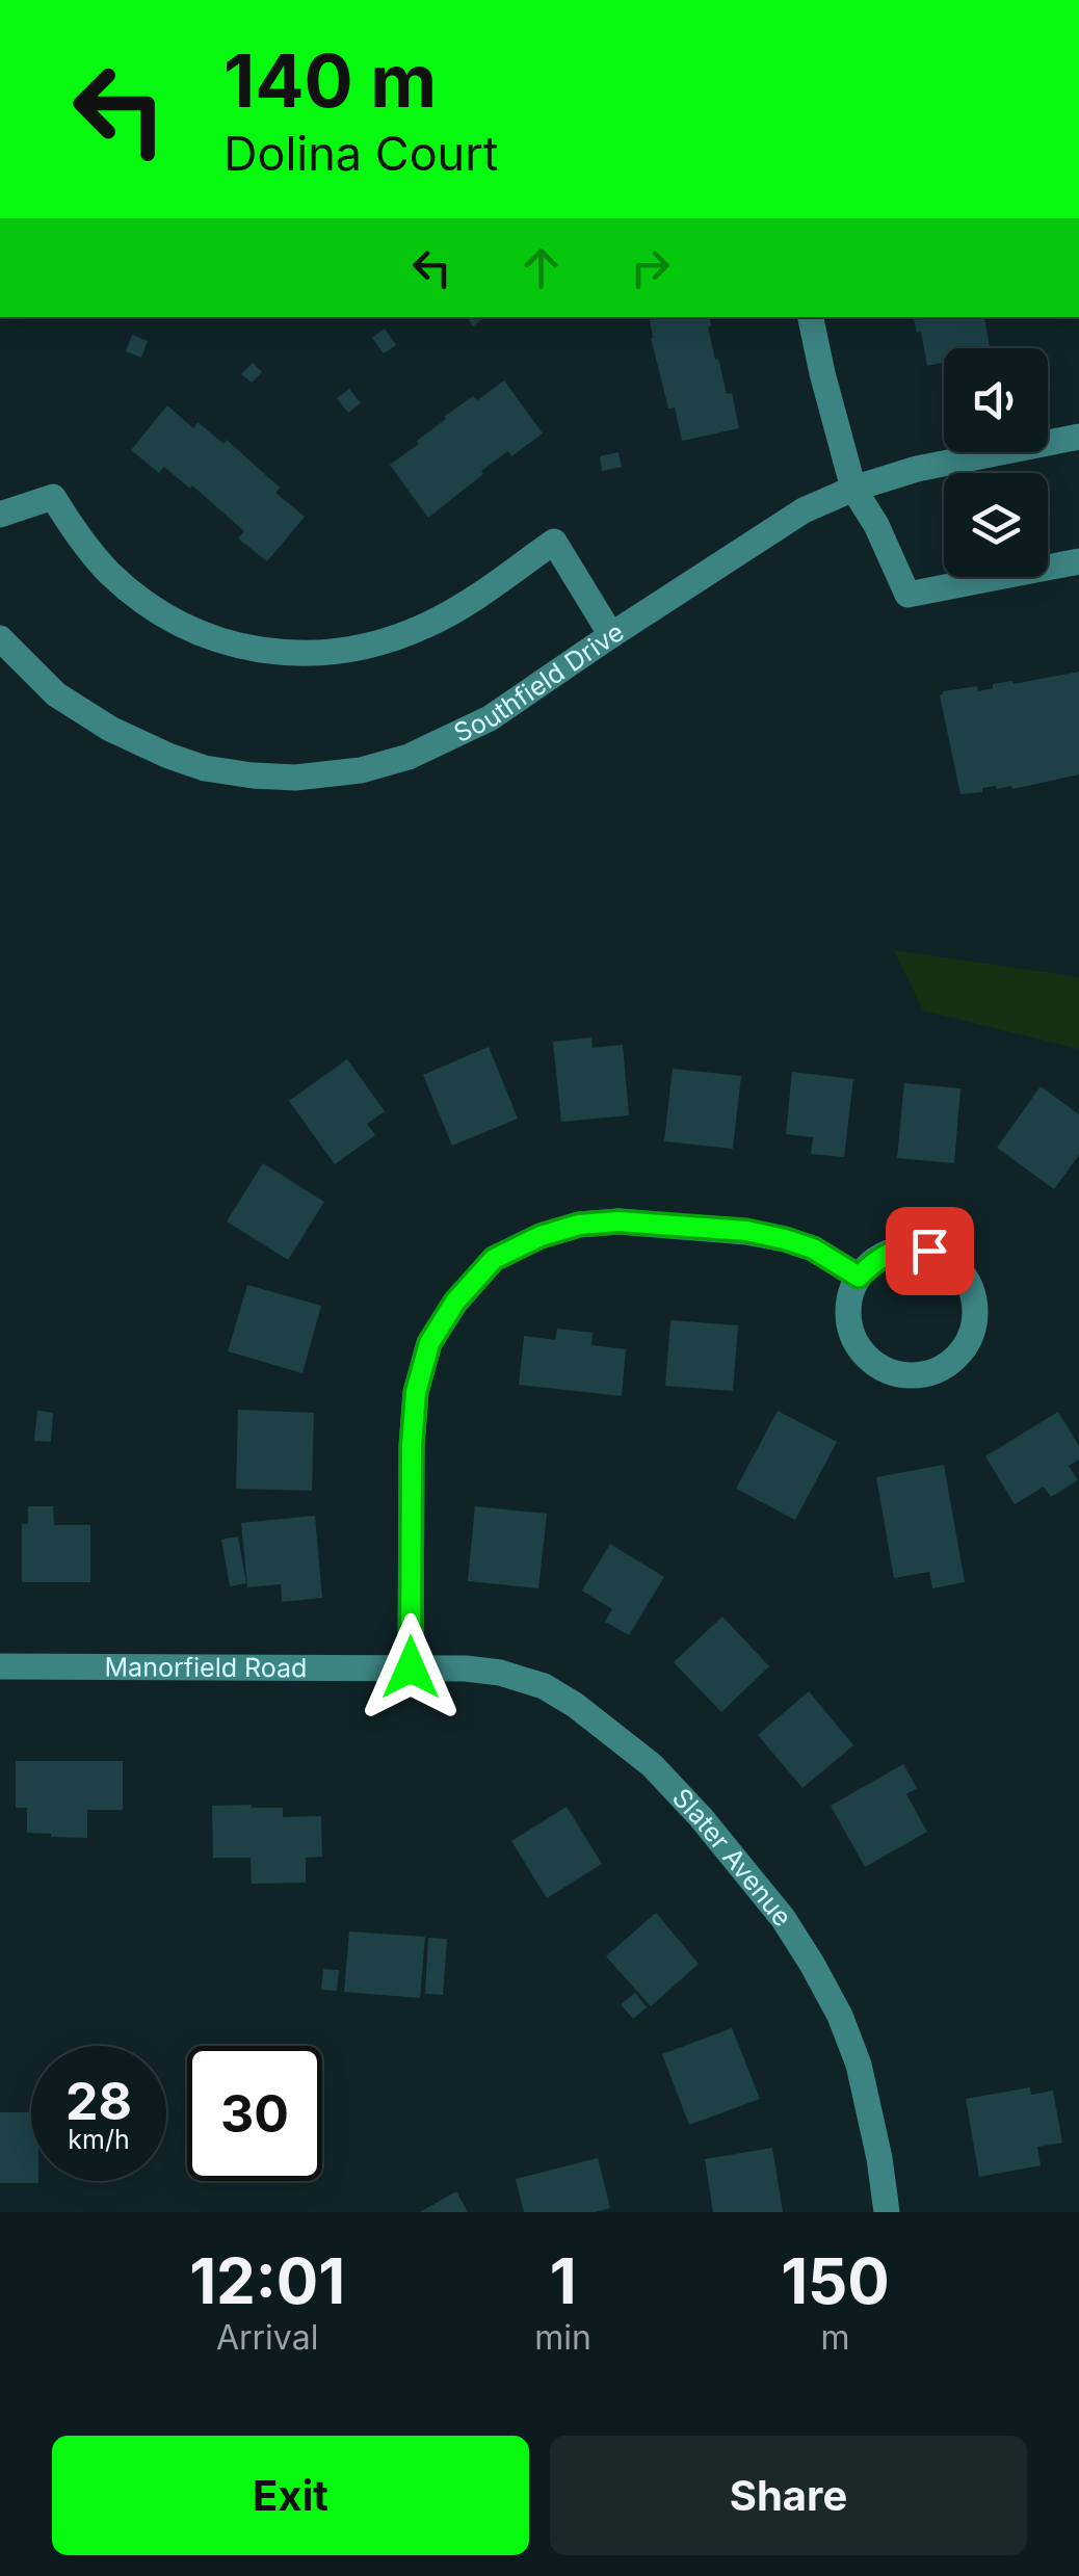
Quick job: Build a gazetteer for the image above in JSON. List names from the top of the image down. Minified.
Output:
{"streets":{"street":["Southfield Drive","Manorfield Road","Slater Avenue"]},"crossings":[["Manorfield Road","Slater Avenue"]],"page":{"turn":["140 m","Dolina Court"],"speed":"28 km/h","limit":"30","eta":["12:01","Arrival","1","min","150","m"],"buttons":["Exit","Share"]}}
